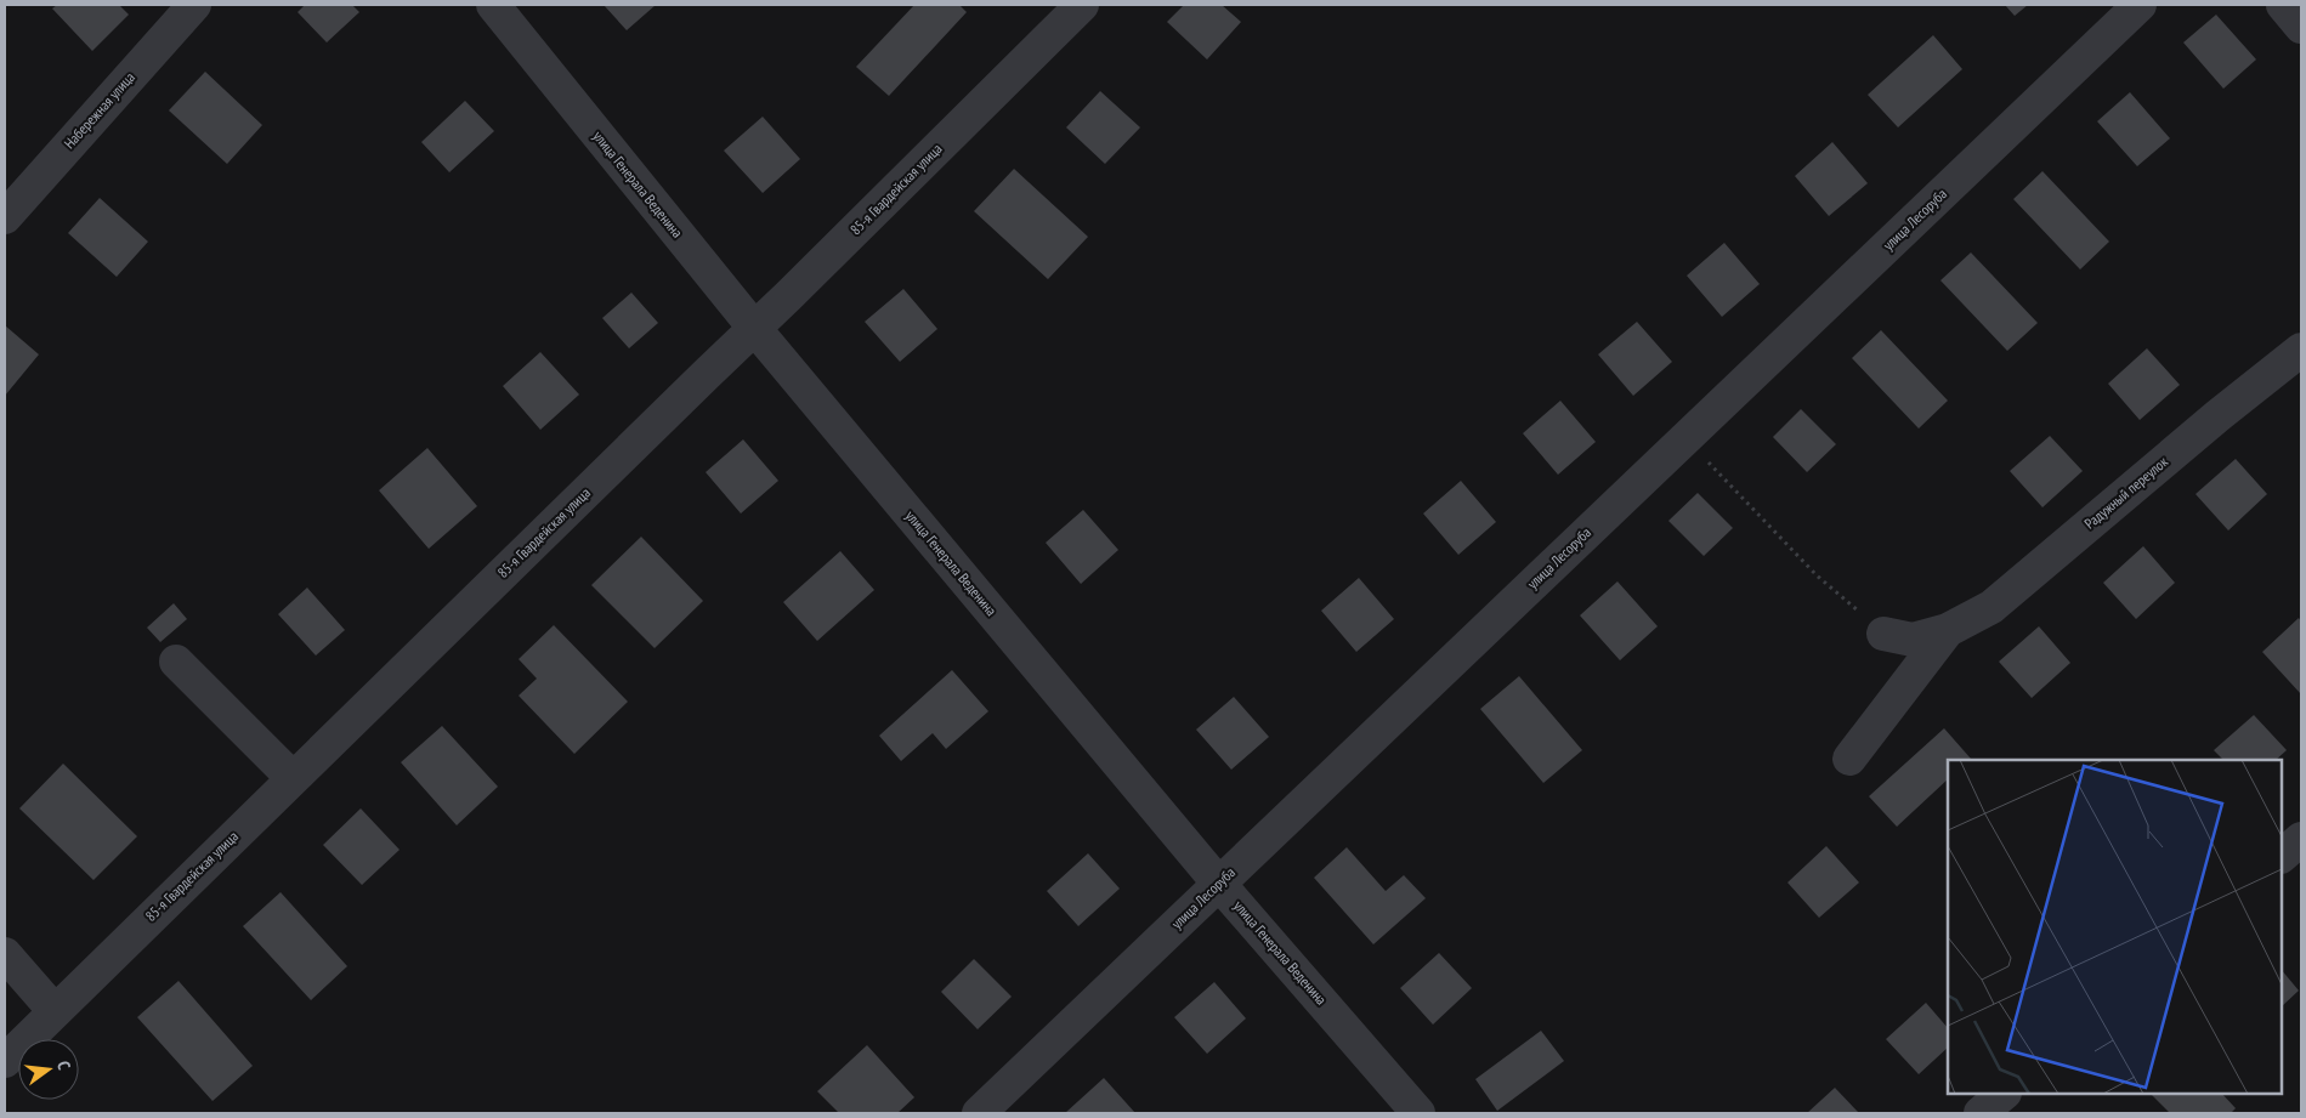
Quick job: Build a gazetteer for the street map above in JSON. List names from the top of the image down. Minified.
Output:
{"streets":{"street":["Набережная улица","улица Генерала Веденина","85-я Гвардейская улица","улица Лесоруба","Радужный переулок"]},"crossings":[["улица Генерала Веденина","85-я Гвардейская улица"],["улица Генерала Веденина","улица Лесоруба"]],"north":"right"}
